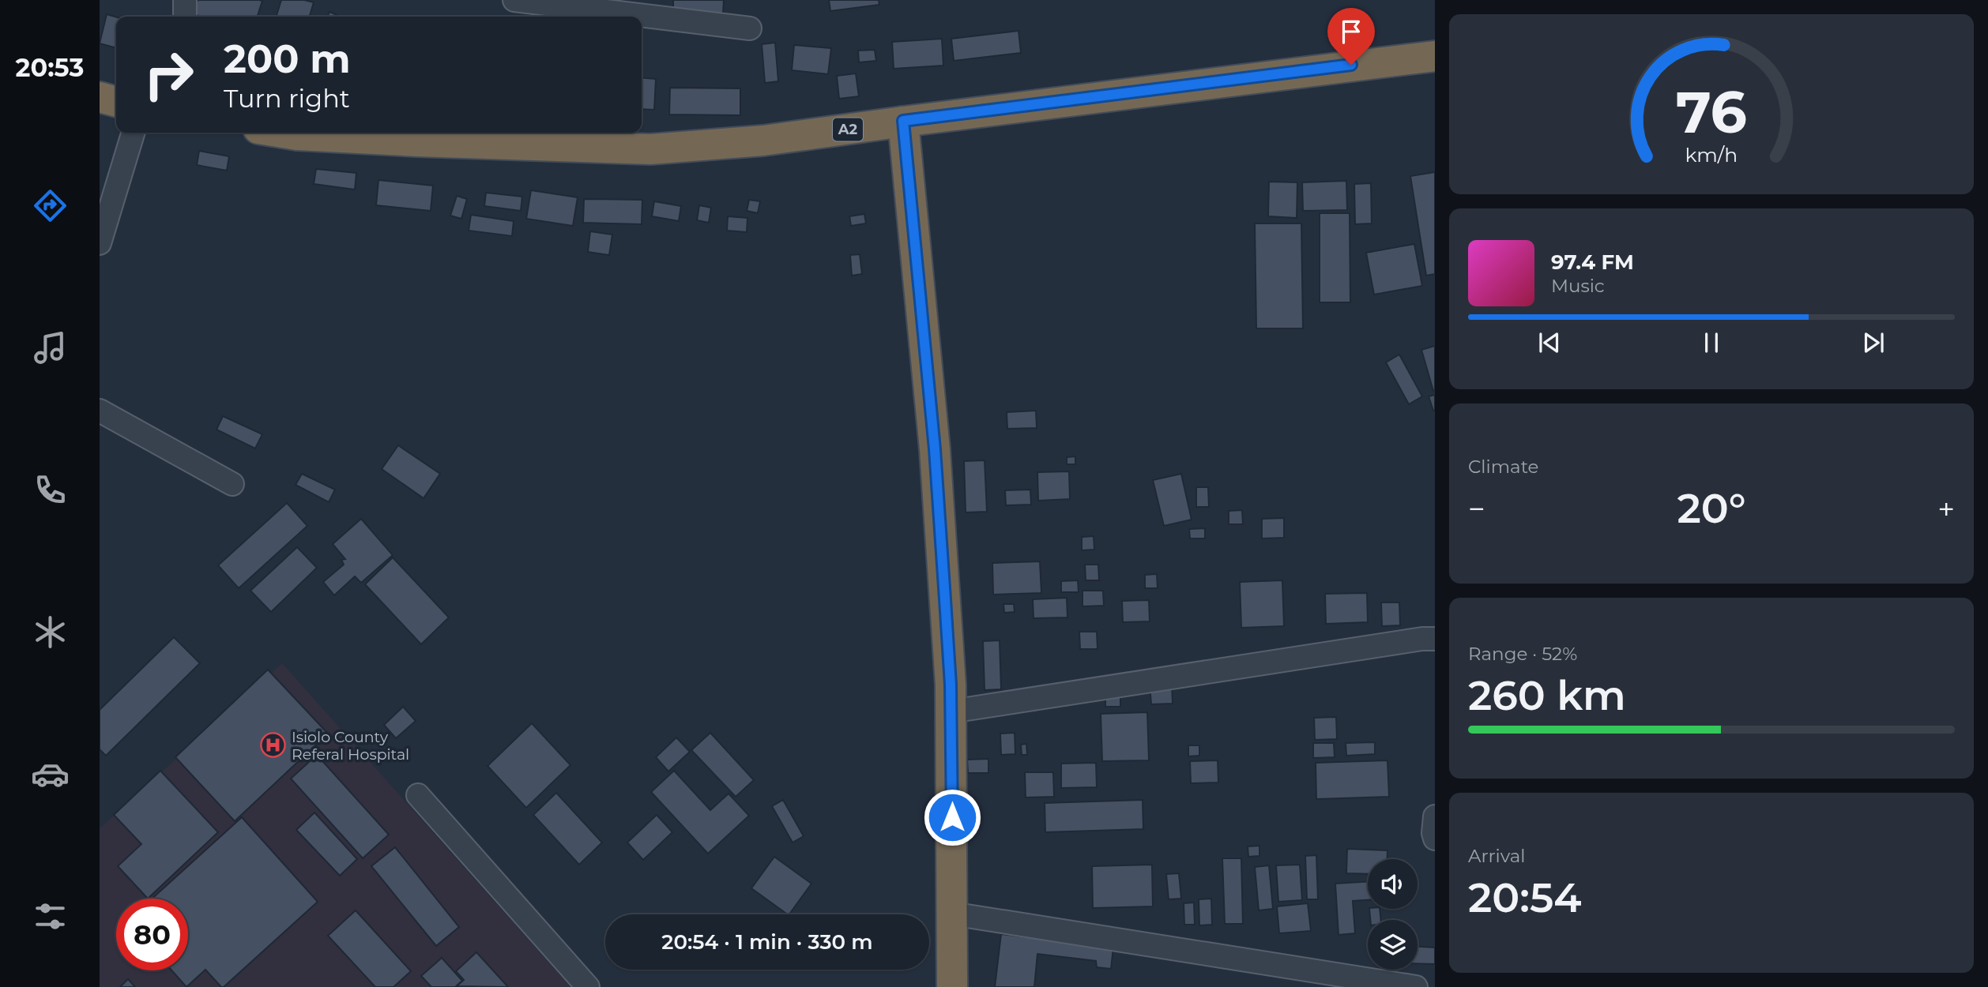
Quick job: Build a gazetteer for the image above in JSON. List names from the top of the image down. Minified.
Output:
{"streets":{"highway":["A2"]},"places":{"hospital":["Isiolo County Referal Hospital"]},"page":{"tabs":"20:53","turn":["200 m","Turn right"],"song":["97.4 FM","Music"],"tile":["Climate",["Range · 52%","260 km"],["Arrival","20:54"]],"heat":["−","20°","+"],"limit":"80","trip":"20:54 · 1 min · 330 m","gauge":["76","km/h"]}}
